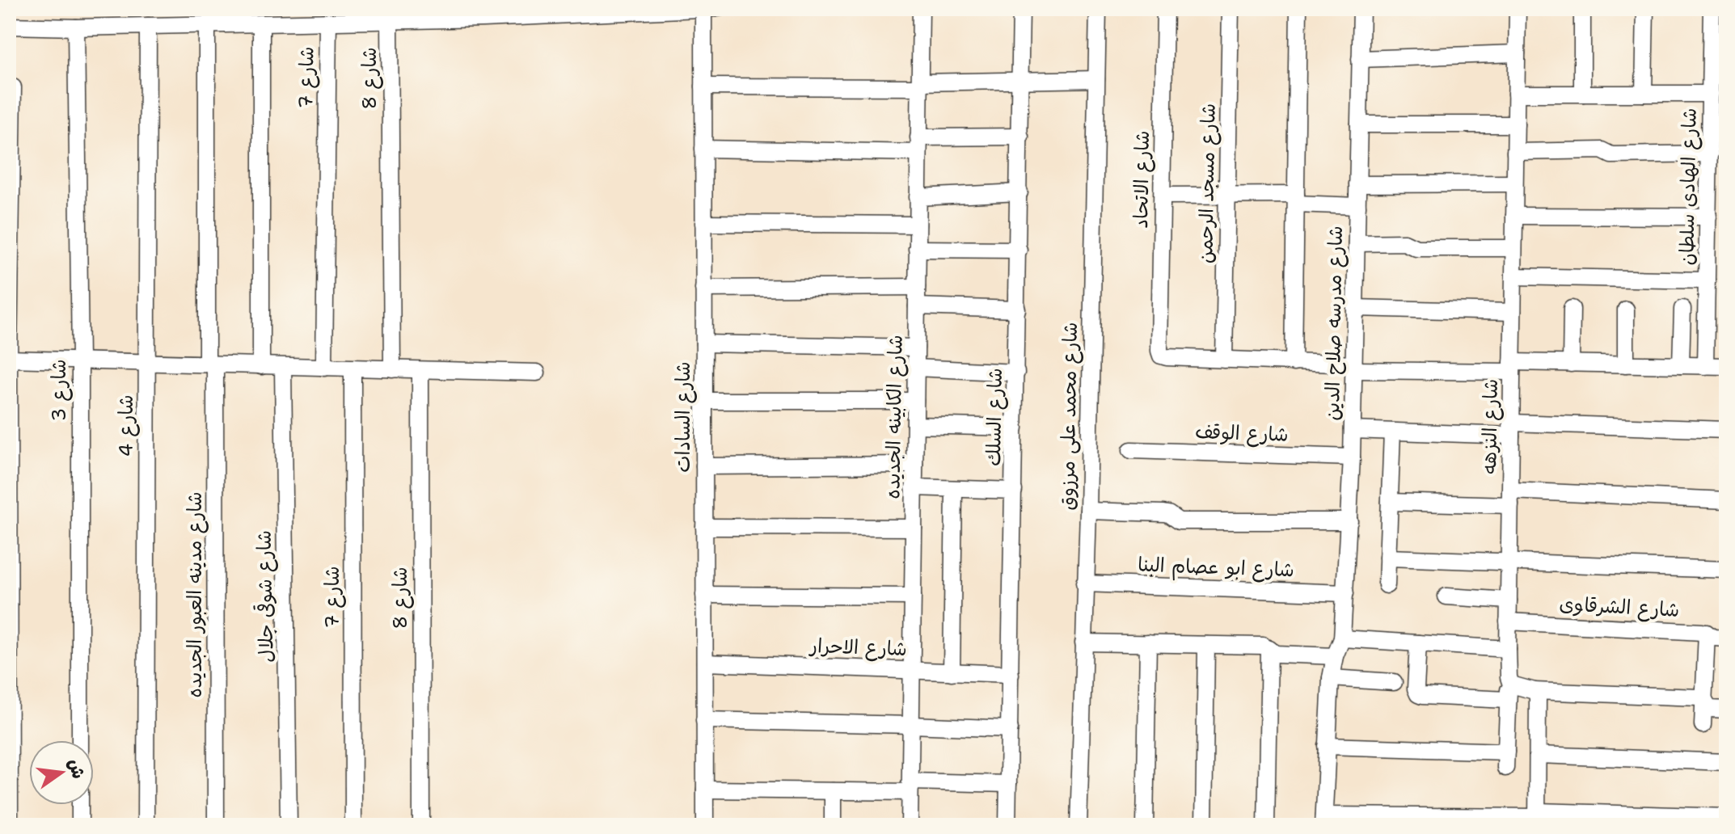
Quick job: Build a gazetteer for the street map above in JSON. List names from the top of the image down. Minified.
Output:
{"streets":{"street":["شارع 7","شارع 8","شارع الاتحاد","شارع مسجد الرحمن","شارع الهادى سلطان","شارع مدرسه صلاح الدين","شارع 3","شارع محمد على مرزوق","شارع السادات","شارع الكابينه الجديده","شارع السلك","شارع 4","شارع النزهه","شارع الوقف","شارع ابو عصام البنا","شارع مدينه العبور الجديده","شارع شوقى جلال","شارع الشرقاوى","شارع الاحرار"]},"crossings":[["شارع الاتحاد","شارع مسجد الرحمن"],["شارع مدرسه صلاح الدين","شارع النزهه"],["شارع مدرسه صلاح الدين","شارع الوقف"],["شارع مدرسه صلاح الدين","شارع ابو عصام البنا"],["شارع محمد على مرزوق","شارع ابو عصام البنا"],["شارع السادات","شارع الاحرار"],["شارع الكابينه الجديده","شارع الاحرار"],["شارع السلك","شارع الاحرار"],["شارع النزهه","شارع الشرقاوى"]],"north":"right"}
